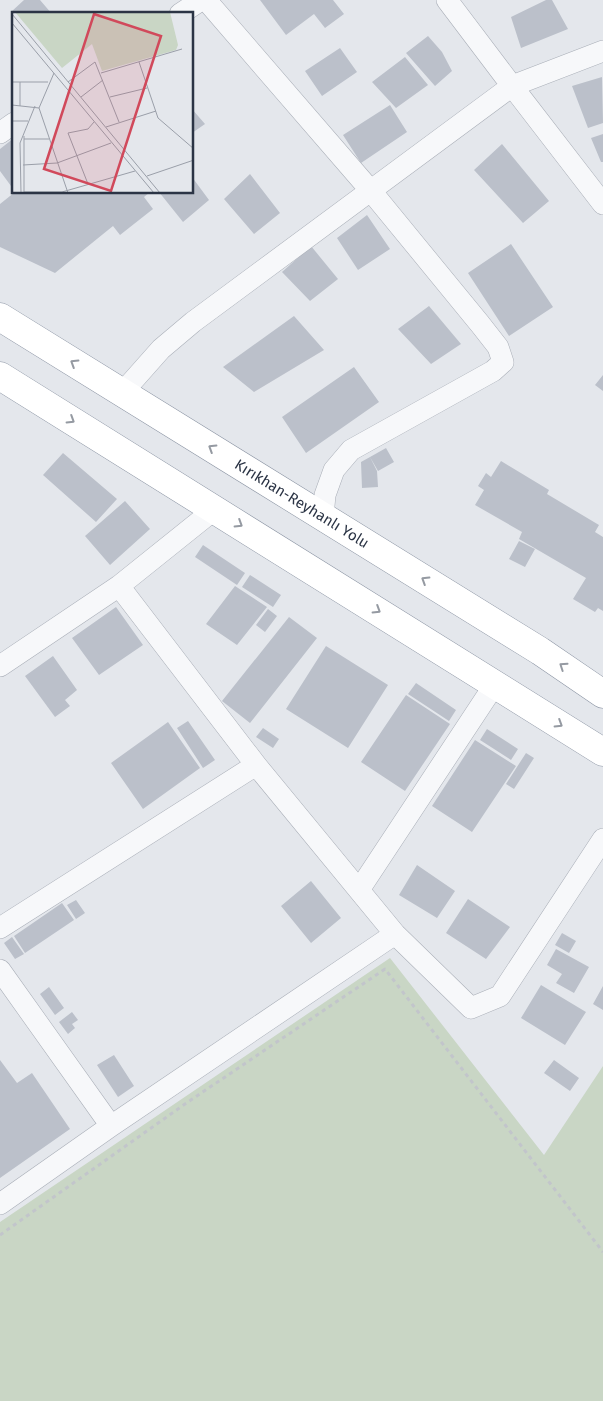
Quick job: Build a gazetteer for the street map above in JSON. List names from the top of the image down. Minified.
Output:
{"streets":{"highway":["Kırıkhan-Reyhanlı Yolu"]}}
